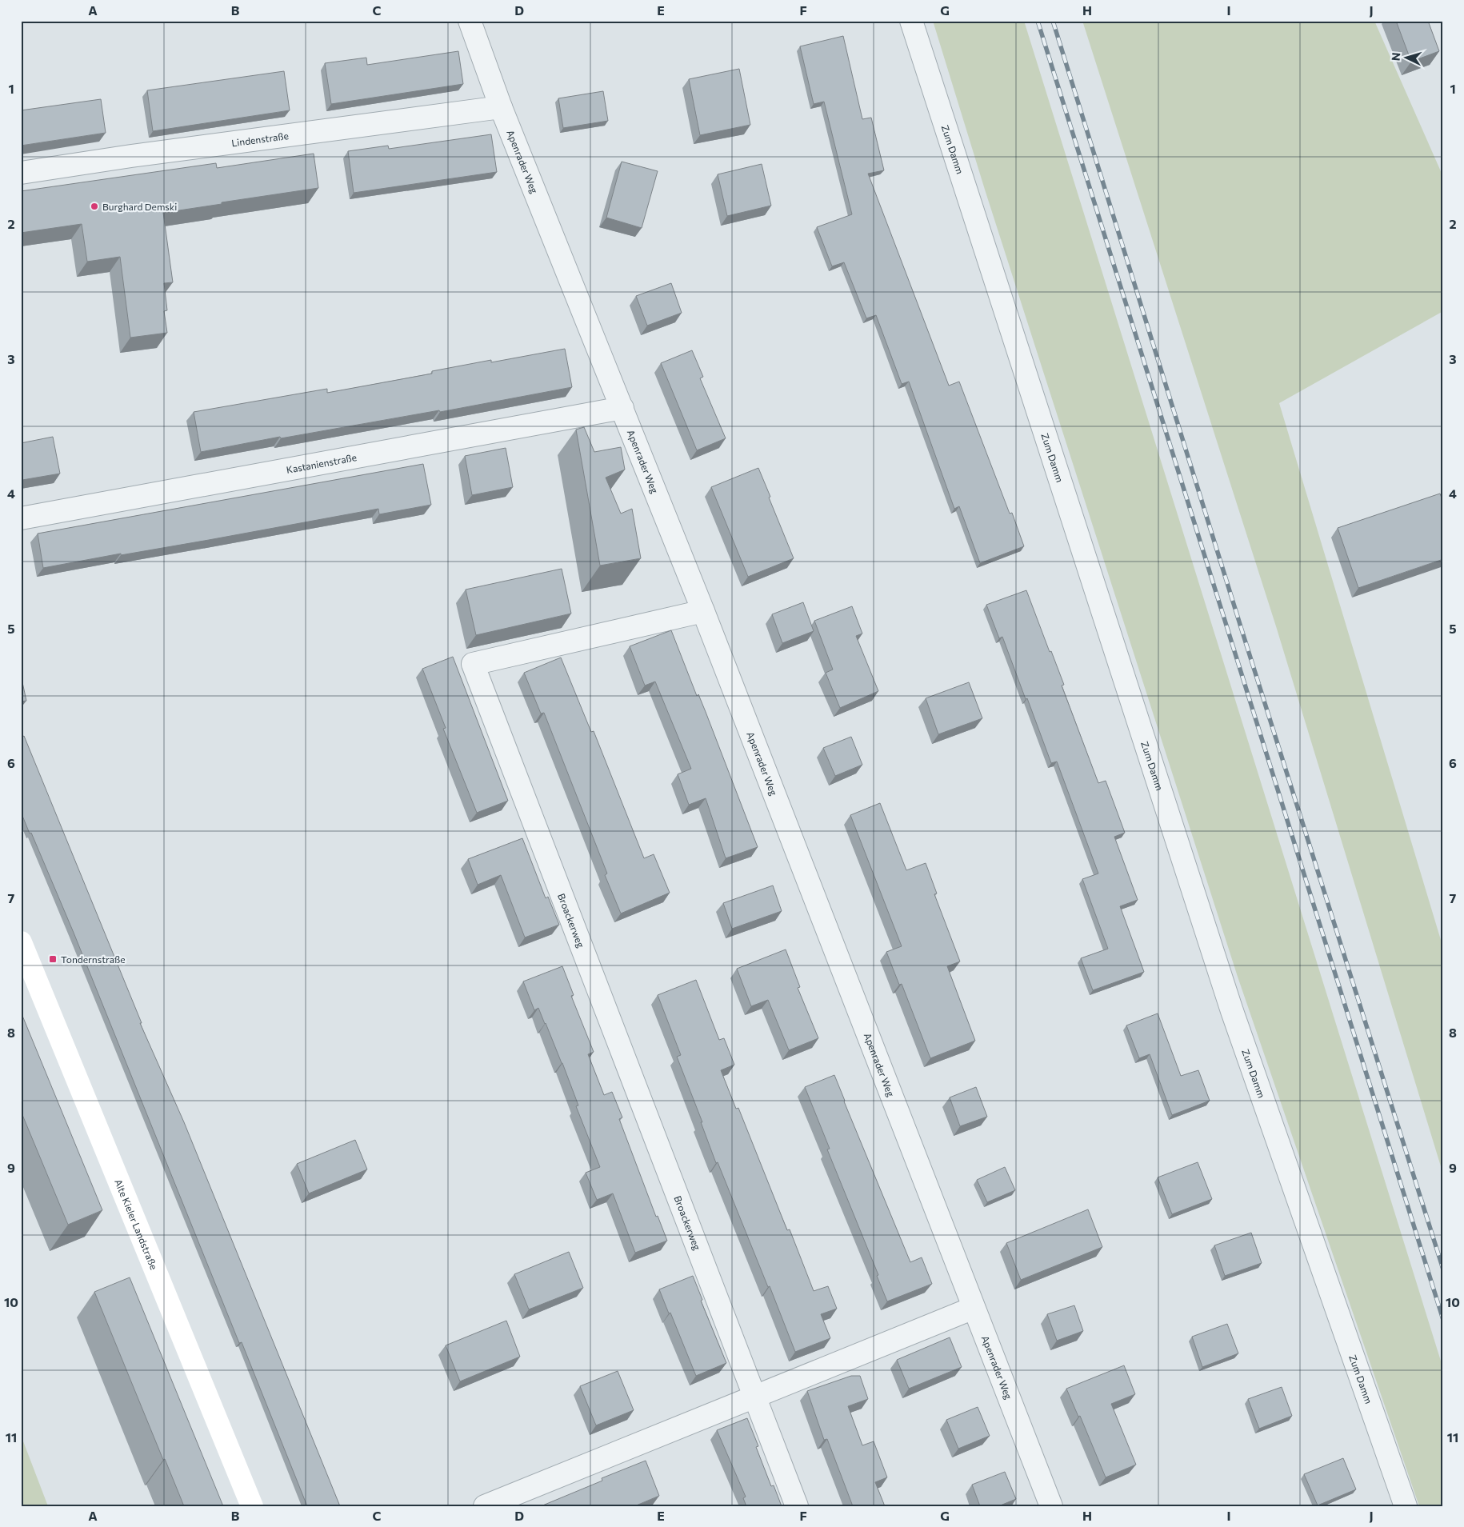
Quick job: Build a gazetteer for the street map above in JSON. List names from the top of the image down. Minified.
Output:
{"streets":{"street":["Lindenstraße","Zum Damm","Apenrader Weg","Kastanienstraße","Broackerweg","Alte Kieler Landstraße"]},"crossings":[["Lindenstraße","Apenrader Weg"],["Apenrader Weg","Kastanienstraße"],["Apenrader Weg","Broackerweg"]],"places":{"other":["Burghard Demski"],"transit":["Tondernstraße"]},"north":"left","grid":{"columns":["A","B","C","D","E","F","G","H","I","J"],"rows":["1","2","3","4","5","6","7","8","9","10","11"]}}
